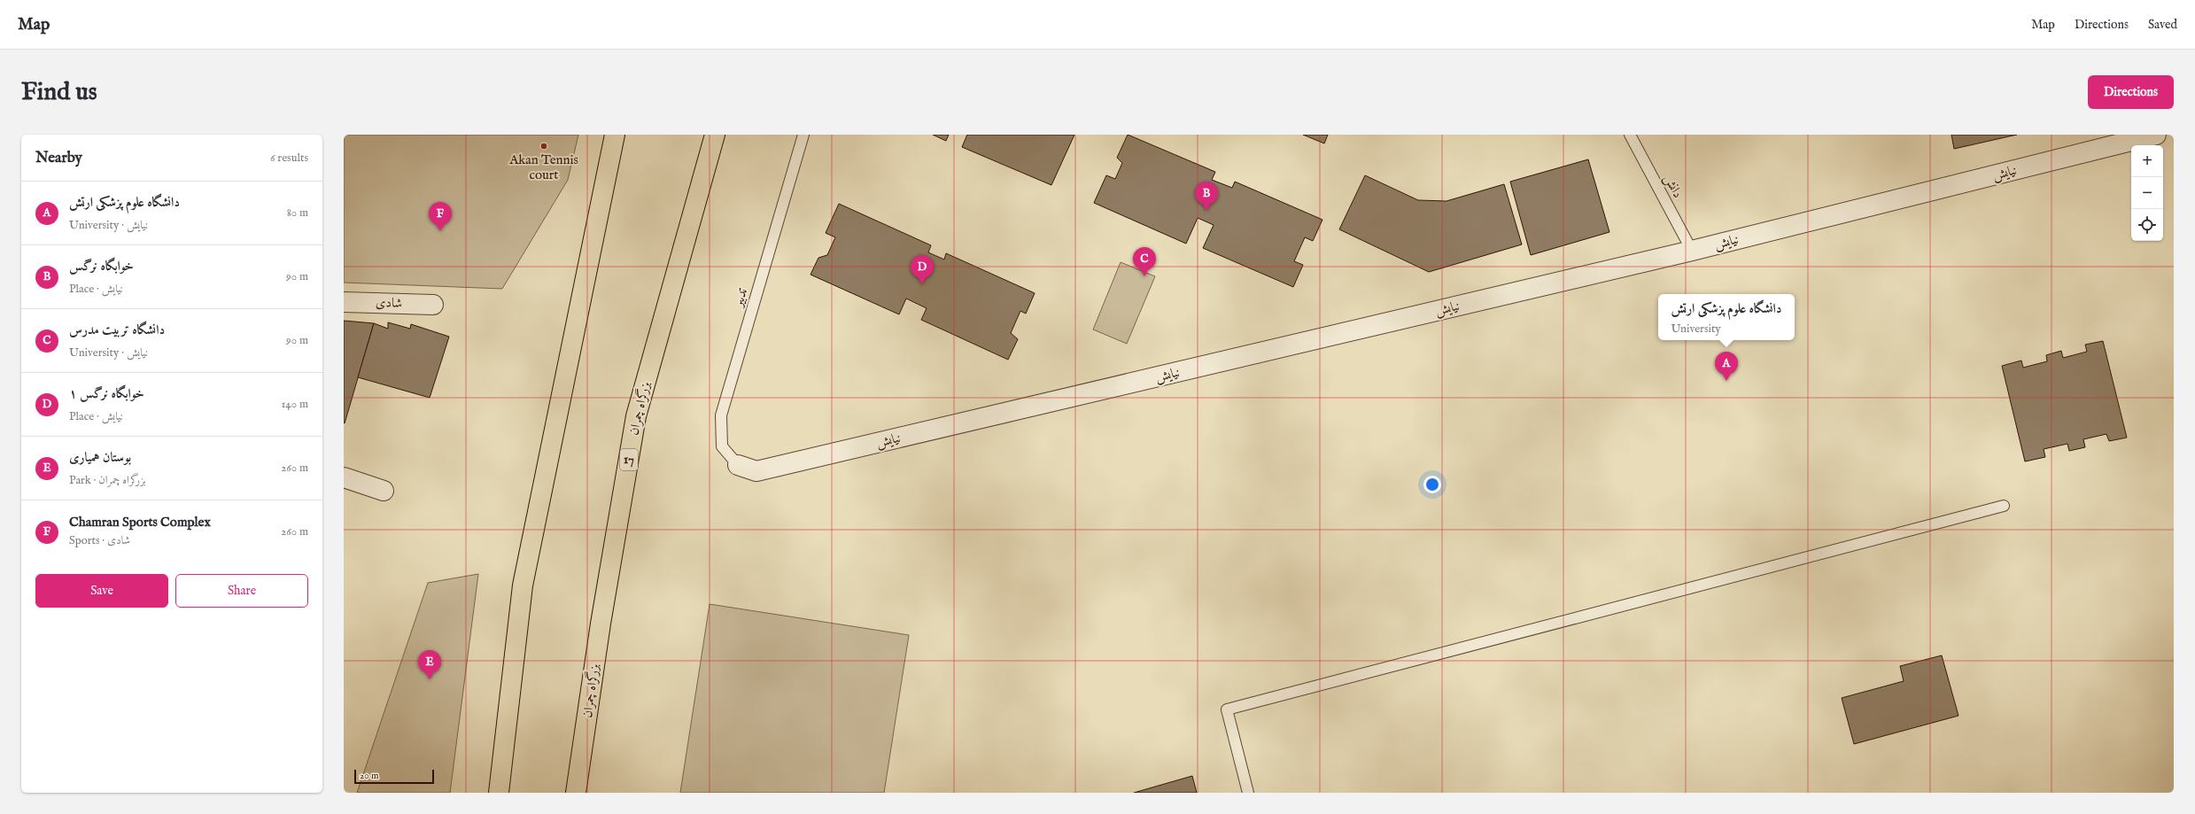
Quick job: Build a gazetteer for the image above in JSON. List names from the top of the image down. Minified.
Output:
{"streets":{"highway":["بزرگراه چمران","17"],"street":["نیایش","شادی"],"lane":["دانش","تدبیر"]},"crossings":[["نیایش","دانش"],["نیایش","تدبیر"]],"places":["Akan Tennis court"],"scale_bar":"20 m","page":{"header":"Map","nav":["Map","Directions","Saved"],"buttons":["Directions",["Save","Share"]],"title":"Find us","heading":["Nearby","6 results"],"map_buttons":["+","−"],"list":[{"mark":"A","name":"دانشگاه علوم پزشکی ارتش","note":"University · نیایش","value":"80 m"},{"mark":"B","name":"خوابگاه نرگس","note":"Place · نیایش","value":"90 m"},{"mark":"C","name":"دانشگاه تربیت مدرس","note":"University · نیایش","value":"90 m"},{"mark":"D","name":"خوابگاه نرگس ۱","note":"Place · نیایش","value":"140 m"},{"mark":"E","name":"بوستان همیاری","note":"Park · بزرگراه چمران","value":"260 m"},{"mark":"F","name":"Chamran Sports Complex","note":"Sports · شادی","value":"260 m"}],"pins":["B","F","C","D","A","E"],"popup":["دانشگاه علوم پزشکی ارتش","University"],"scale":"20 m"}}
